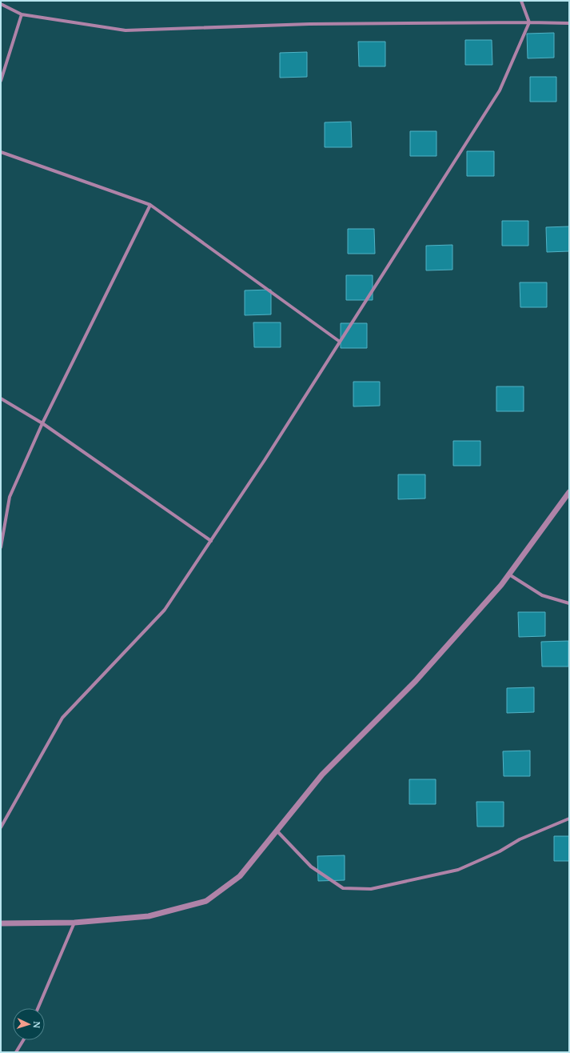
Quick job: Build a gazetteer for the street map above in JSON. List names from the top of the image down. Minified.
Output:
{"north":"right"}
